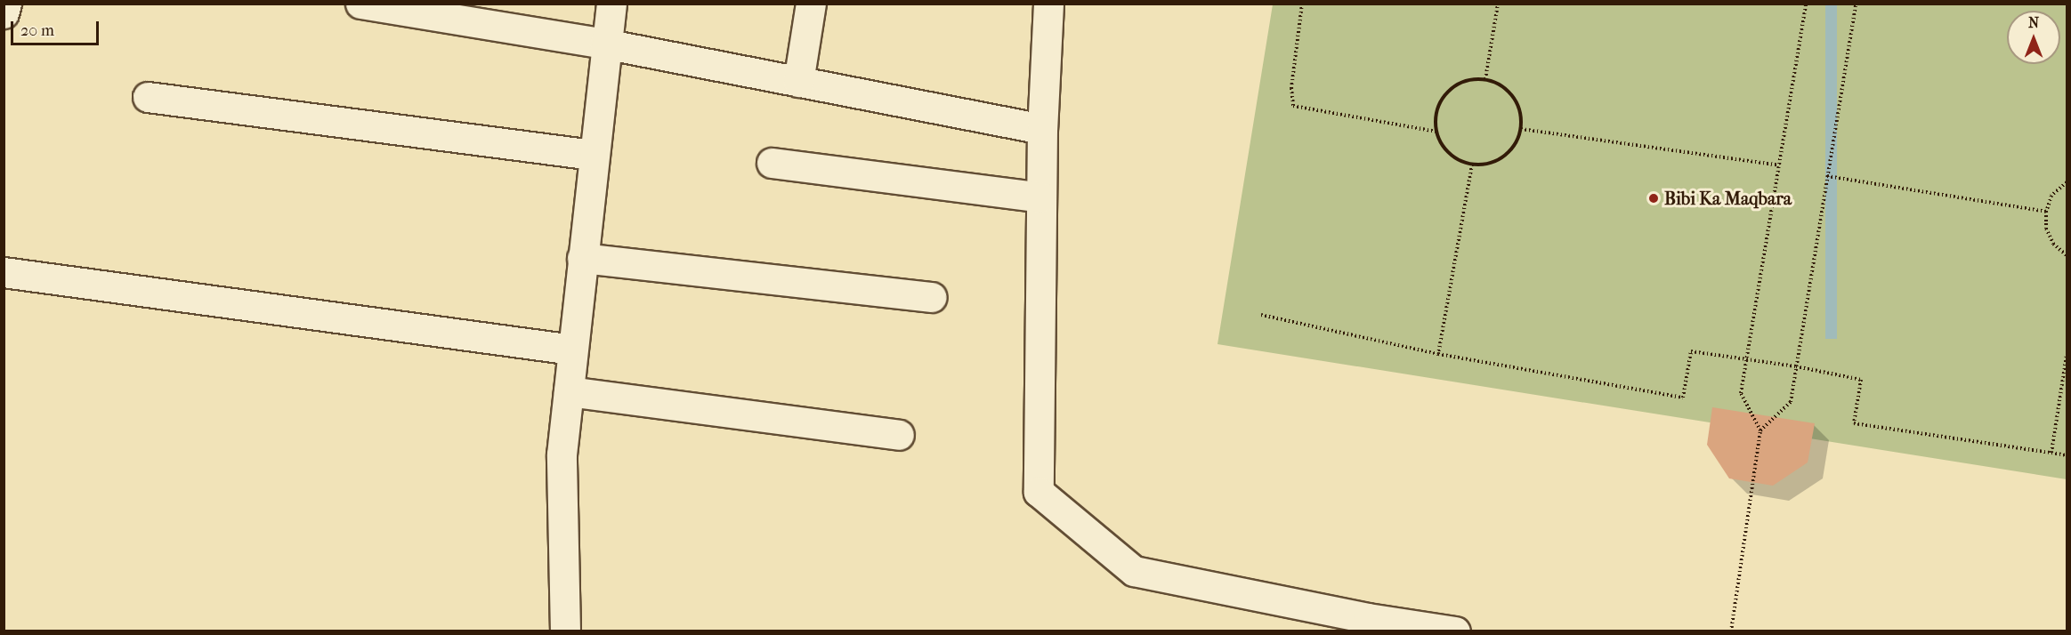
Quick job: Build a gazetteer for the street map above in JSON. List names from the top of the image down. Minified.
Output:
{"places":["Bibi Ka Maqbara"],"scale_bar":"20 m","north":"top"}
